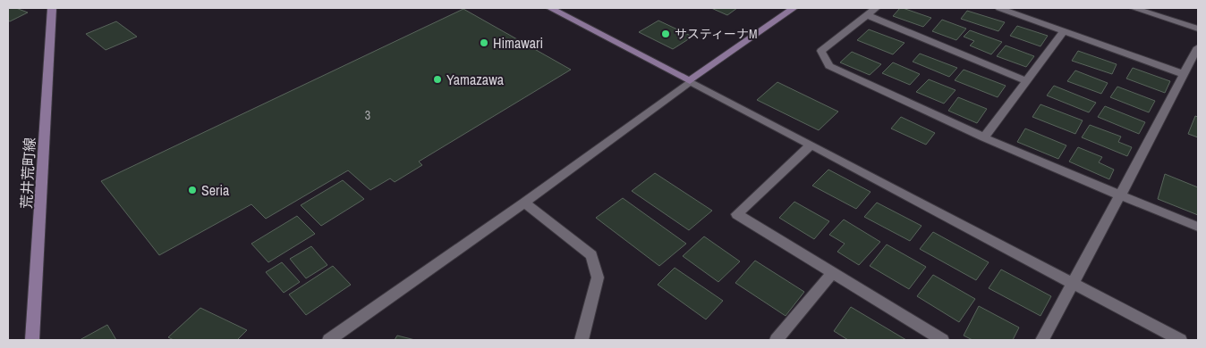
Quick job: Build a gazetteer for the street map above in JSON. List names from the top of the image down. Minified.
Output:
{"streets":{"main road":["荒井荒町線"]},"places":["サスティーナM","Himawari","Yamazawa","Seria"],"house_numbers":["3"]}
